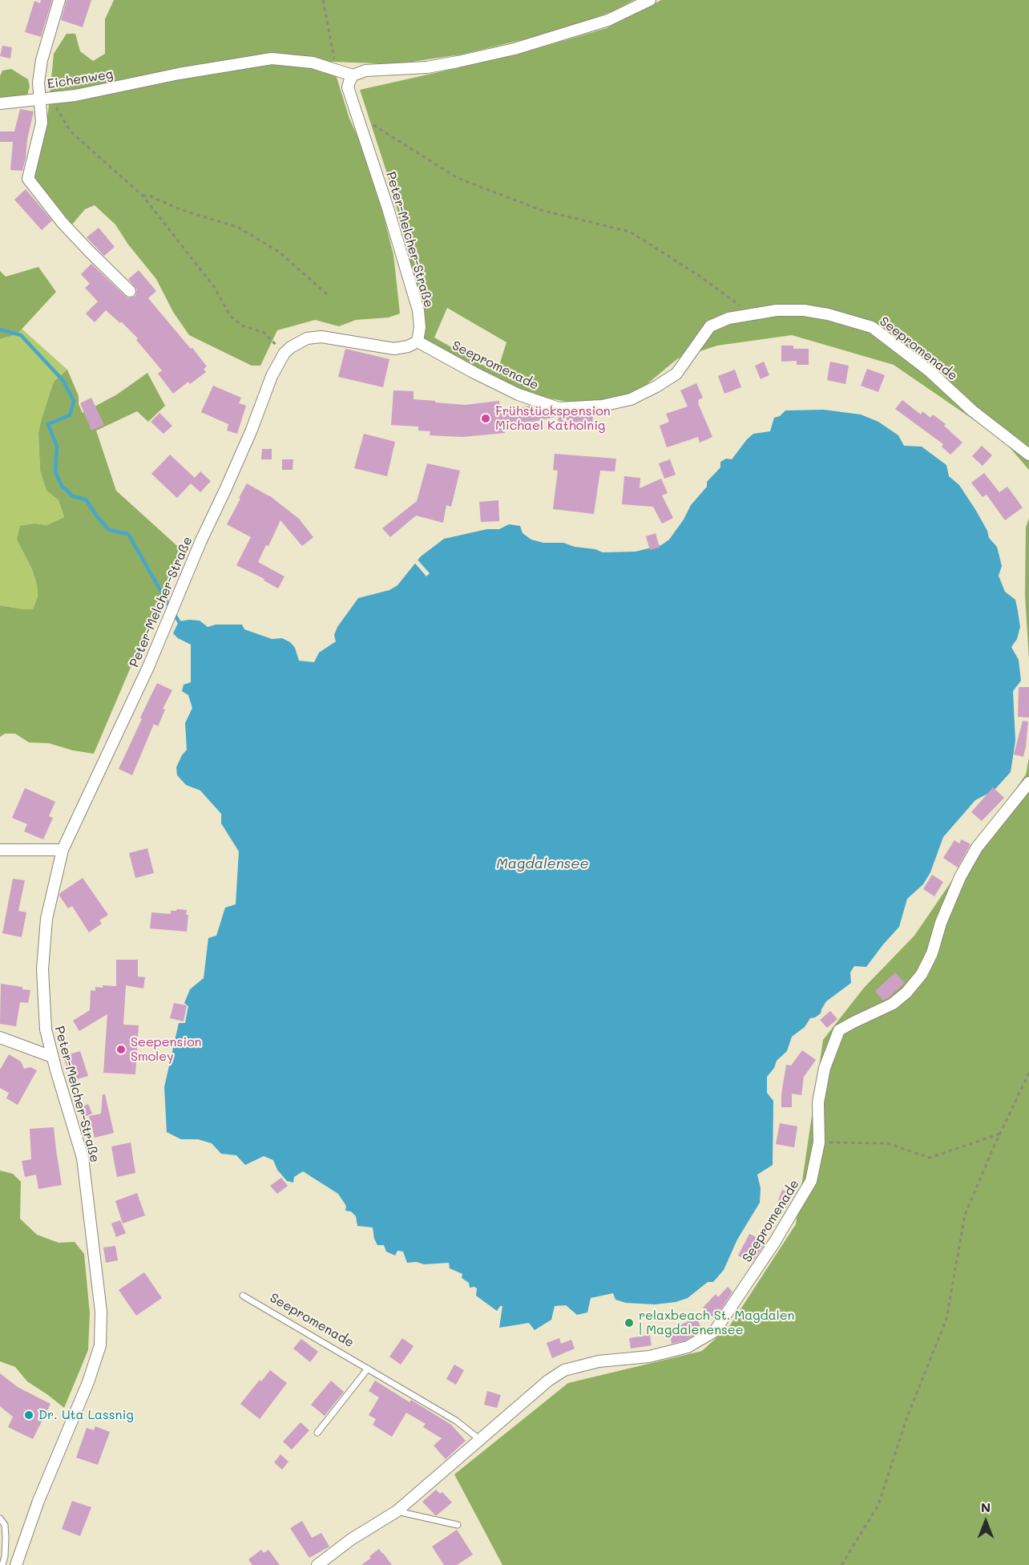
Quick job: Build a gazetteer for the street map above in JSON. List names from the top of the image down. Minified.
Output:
{"streets":{"street":["Eichenweg","Peter-Melcher-Straße","Seepromenade"]},"crossings":[["Eichenweg","Peter-Melcher-Straße"],["Peter-Melcher-Straße","Seepromenade"]],"water":["Magdalensee"],"places":["Frühstückspension Michael Katholnig","Seepension Smoley","relaxbeach St. Magdalen | Magdalenensee","Dr. Uta Lassnig"],"north":"top"}
